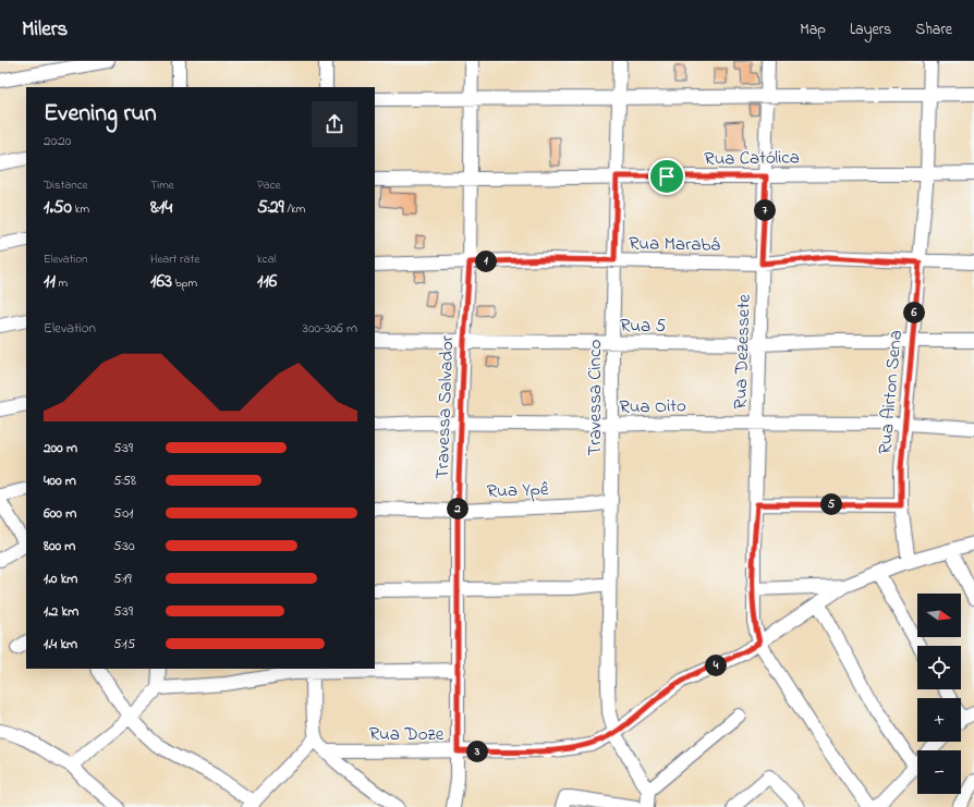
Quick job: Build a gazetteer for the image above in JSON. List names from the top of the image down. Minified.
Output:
{"streets":{"street":["Rua Católica","Rua Marabá","Rua 5","Rua Dezessete","Rua Airton Sena","Travessa Cinco","Rua Oito","Travessa Salvador","Rua Ypê","Rua Doze"]},"crossings":[["Rua Católica","Rua Dezessete"],["Rua Católica","Rua Airton Sena"],["Rua Católica","Travessa Cinco"],["Rua Católica","Travessa Salvador"],["Rua Marabá","Rua Dezessete"],["Rua Marabá","Rua Airton Sena"],["Rua Marabá","Travessa Cinco"],["Rua Marabá","Travessa Salvador"],["Rua 5","Rua Dezessete"],["Rua 5","Rua Airton Sena"],["Rua 5","Travessa Cinco"],["Rua 5","Travessa Salvador"],["Rua Dezessete","Rua Oito"],["Rua Dezessete","Rua Doze"],["Rua Airton Sena","Rua Oito"],["Travessa Cinco","Rua Oito"],["Travessa Cinco","Rua Ypê"],["Travessa Cinco","Rua Doze"],["Rua Oito","Travessa Salvador"],["Travessa Salvador","Rua Ypê"],["Travessa Salvador","Rua Doze"]],"north":"right","page":{"header":"Milers","nav":["Map","Layers","Share"],"heading":["Evening run","20:20"],"stats":[["Distance","1.50 km"],["Time","8:14"],["Pace","5:29 /km"],["Elevation","11 m"],["Heart rate","163 bpm"],["kcal","116"]],"pins":["7","1","6","5","2","4","3"],"chart":["Elevation","300–306 m"],"list":[{"name":"200 m","note":"5:39"},{"name":"400 m","note":"5:58"},{"name":"600 m","note":"5:01"},{"name":"800 m","note":"5:30"},{"name":"1.0 km","note":"5:19"},{"name":"1.2 km","note":"5:39"},{"name":"1.4 km","note":"5:15"}],"map_buttons":["+","−"]}}
